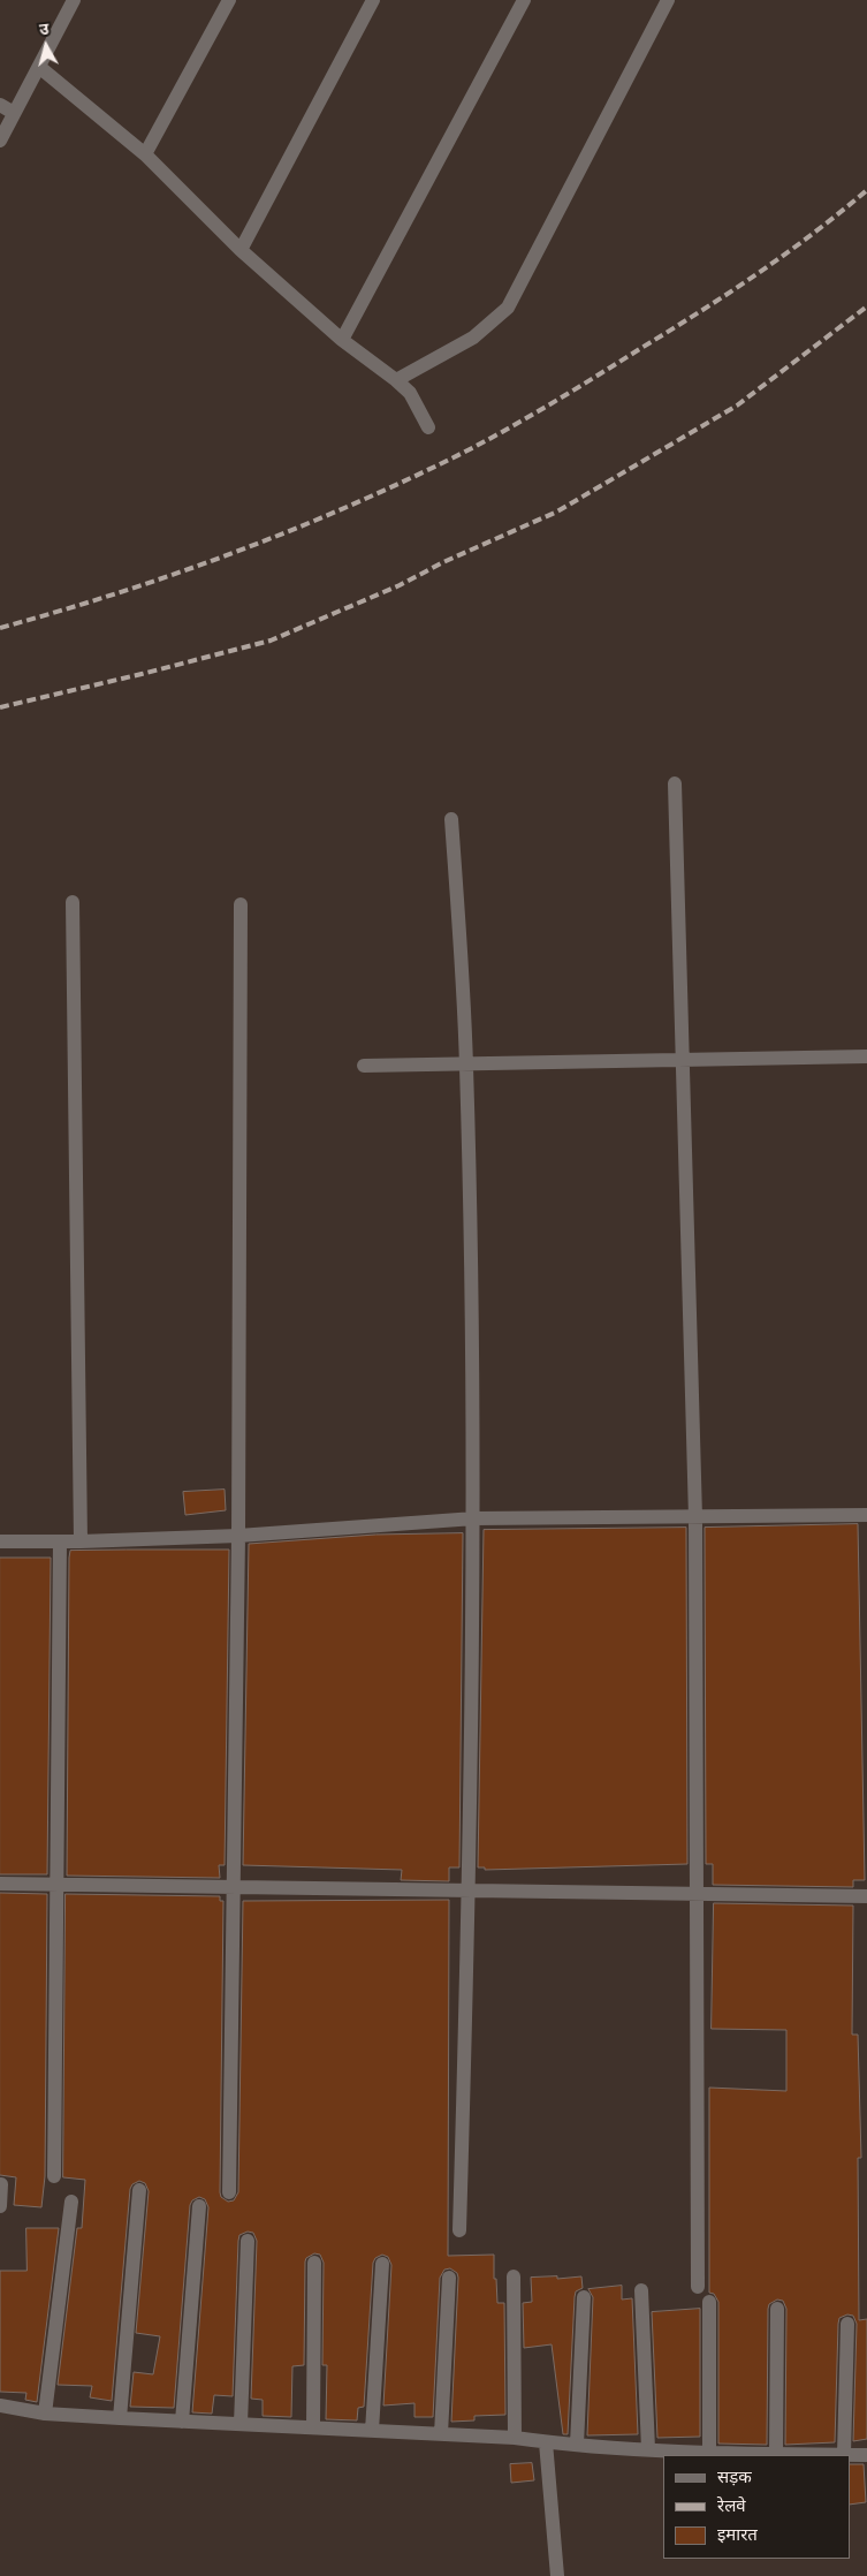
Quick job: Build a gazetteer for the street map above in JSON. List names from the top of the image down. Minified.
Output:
{"legend":["सड़क","रेलवे","इमारत"],"north":"top"}
